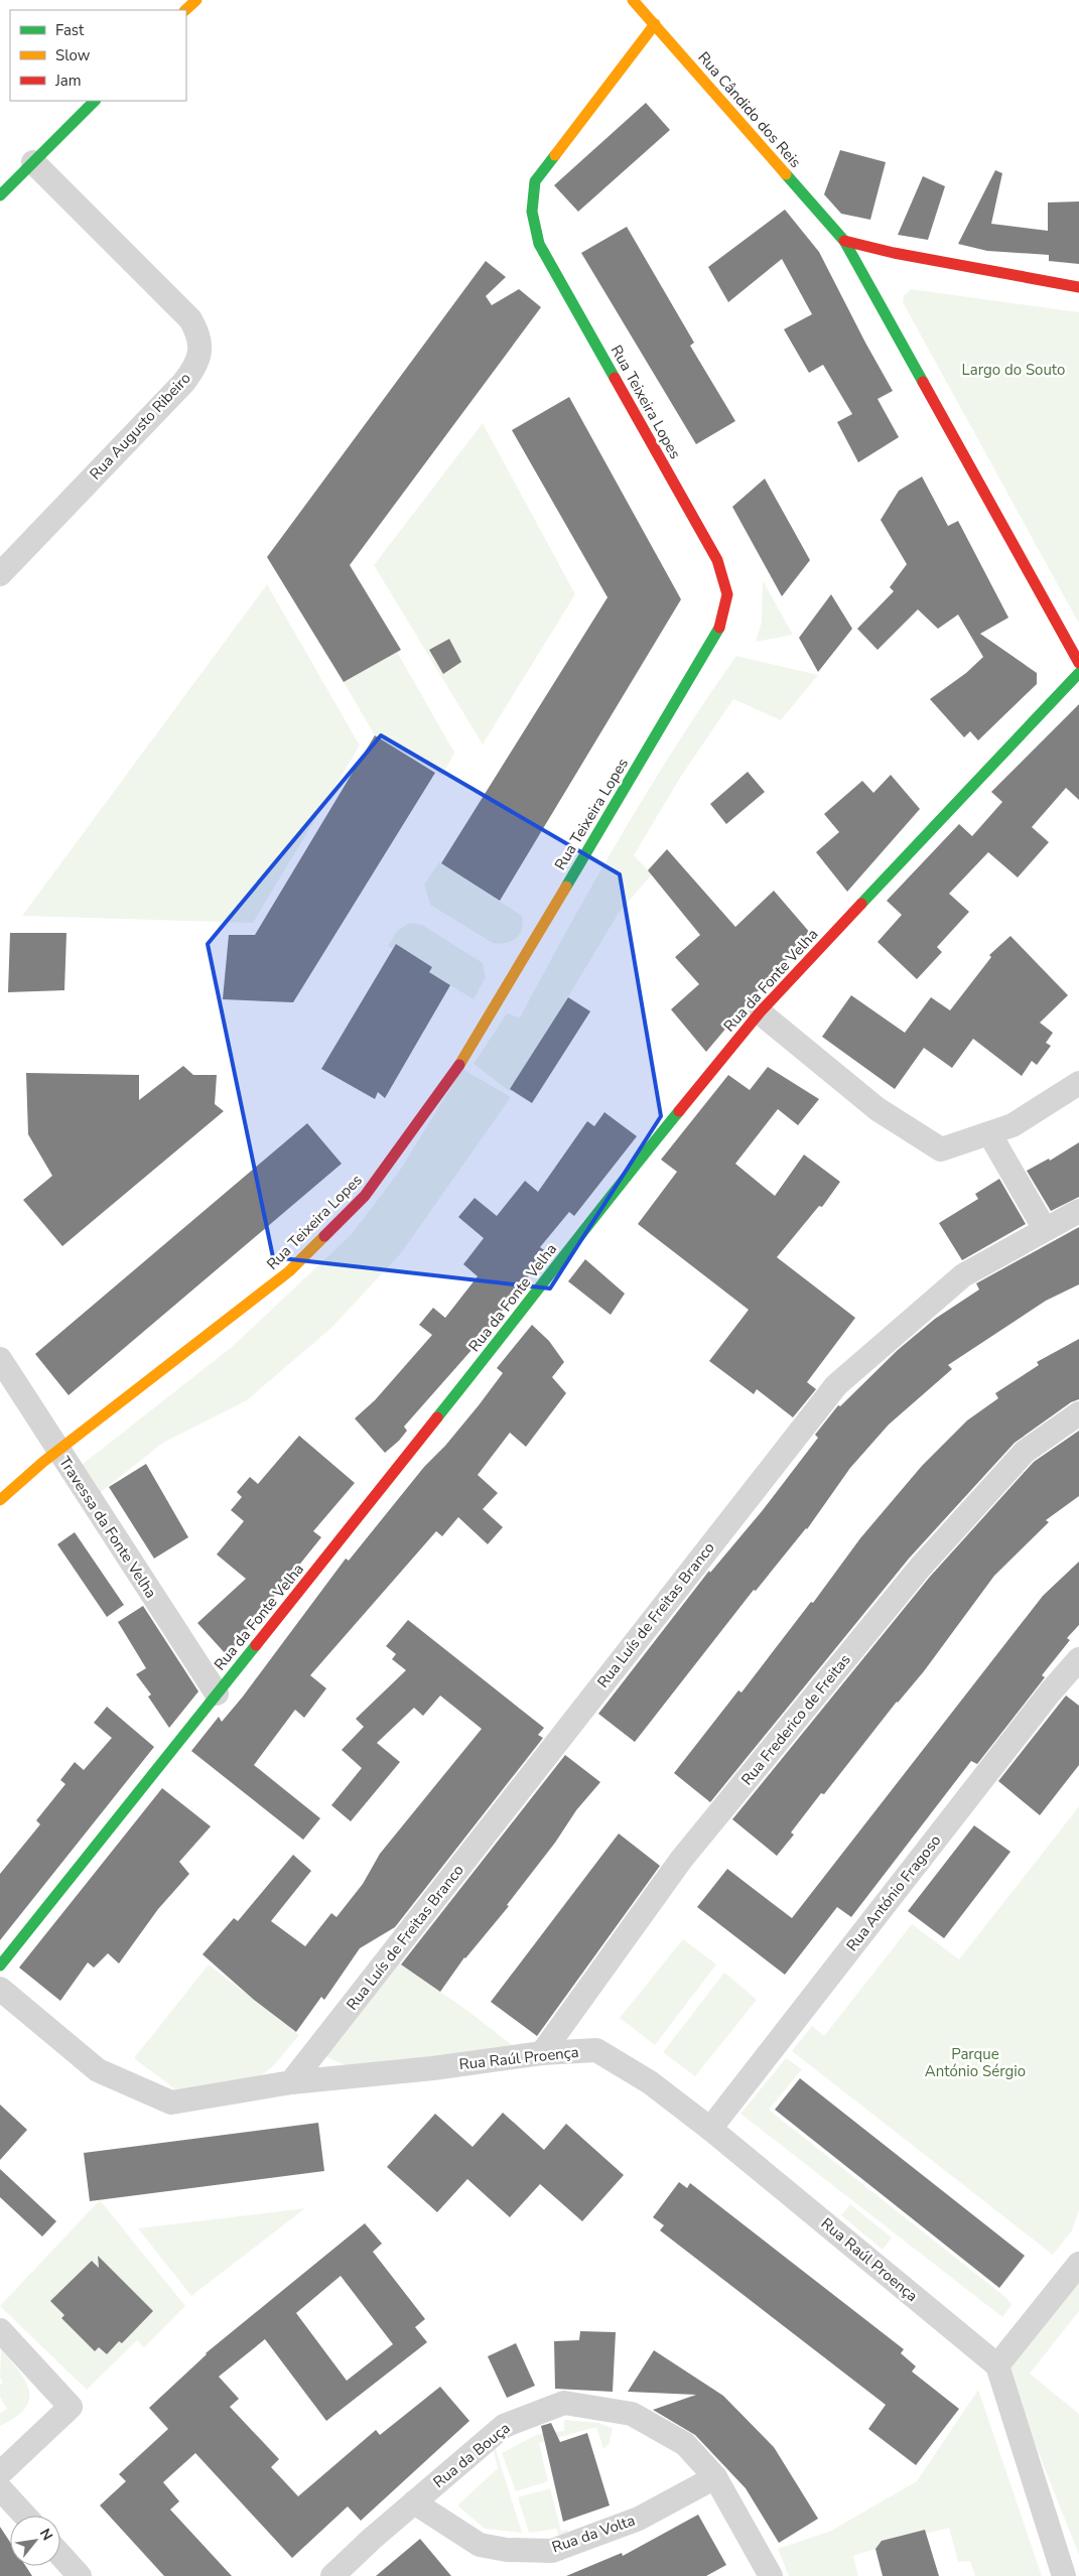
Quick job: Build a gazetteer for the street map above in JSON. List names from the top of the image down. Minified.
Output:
{"streets":{"street":["Rua Cândido dos Reis","Rua Teixeira Lopes","Rua Augusto Ribeiro","Rua da Fonte Velha","Travessa da Fonte Velha","Rua Luís de Freitas Branco","Rua Frederico de Freitas","Rua António Fragoso","Rua Raúl Proença","Rua da Bouça","Rua da Volta"]},"crossings":[["Rua Cândido dos Reis","Rua Teixeira Lopes"],["Rua Teixeira Lopes","Travessa da Fonte Velha"],["Rua da Fonte Velha","Travessa da Fonte Velha"],["Rua Luís de Freitas Branco","Rua Raúl Proença"],["Rua Frederico de Freitas","Rua Raúl Proença"],["Rua António Fragoso","Rua Raúl Proença"],["Rua da Bouça","Rua da Volta"]],"parks":["Largo do Souto","Parque António Sérgio"],"legend":["Fast","Slow","Jam"],"north":"top right"}
